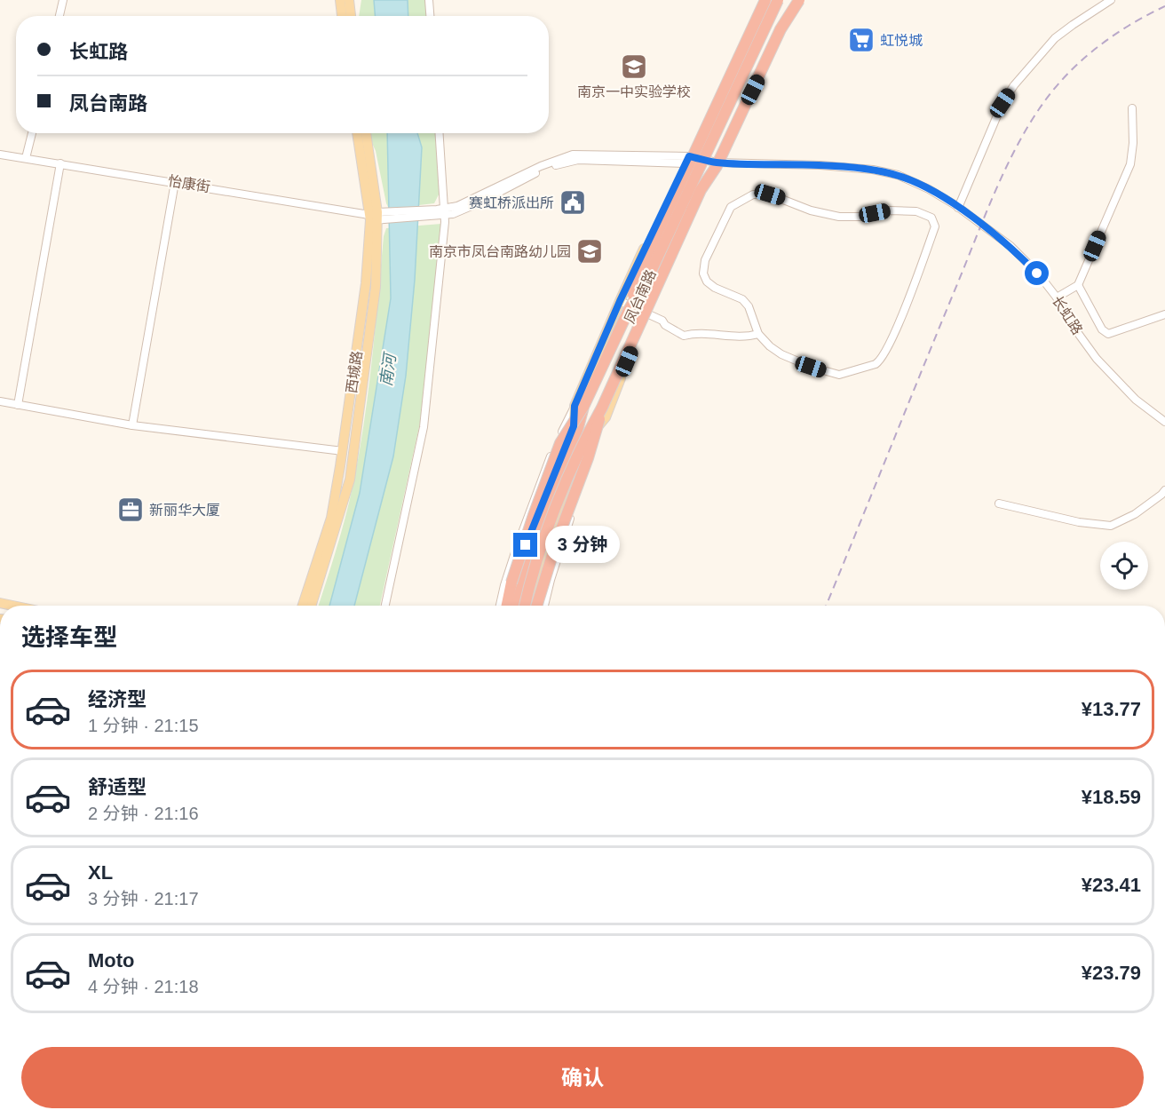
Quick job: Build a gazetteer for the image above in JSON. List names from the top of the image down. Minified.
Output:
{"streets":{"highway":["凤台南路"],"main road":["西城路"],"street":["怡康街","长虹路"]},"crossings":[["怡康街","长虹路"],["怡康街","西城路"],["凤台南路","长虹路"]],"water":["南河"],"places":{"supermarket":["虹悦城"],"school or university":["南京一中实验学校","南京市凤台南路幼儿园"],"public building":["赛虹桥派出所"],"office":["新丽华大厦"]},"page":{"banner":["长虹路","凤台南路"],"bubble":"3 分钟","heading":"选择车型","list":[{"name":"经济型","note":"1 分钟 · 21:15","value":"¥13.77"},{"name":"舒适型","note":"2 分钟 · 21:16","value":"¥18.59"},{"name":"XL","note":"3 分钟 · 21:17","value":"¥23.41"},{"name":"Moto","note":"4 分钟 · 21:18","value":"¥23.79"}],"buttons":"确认"}}
